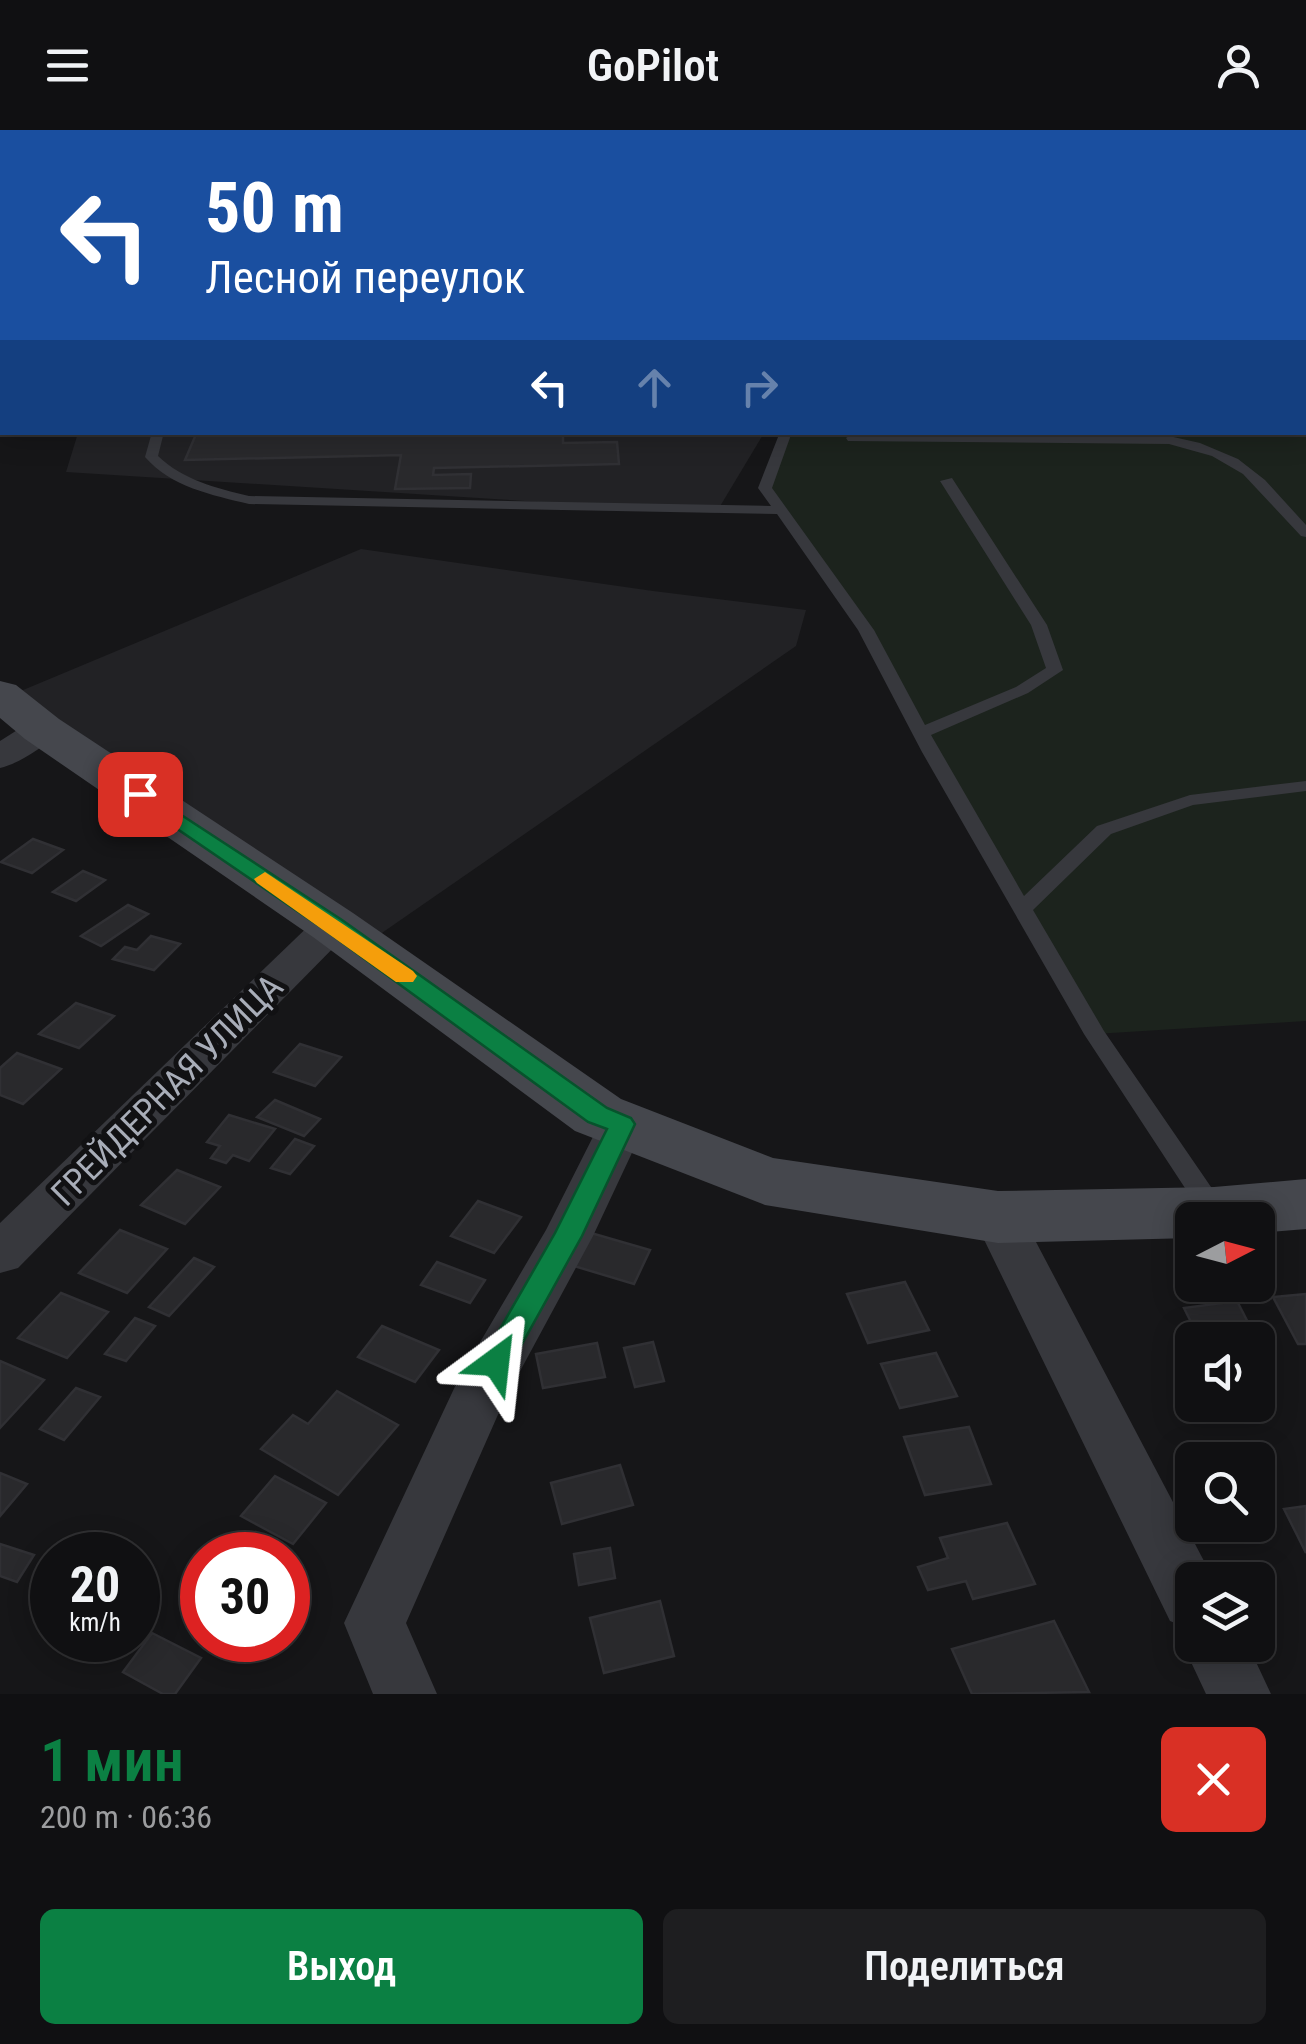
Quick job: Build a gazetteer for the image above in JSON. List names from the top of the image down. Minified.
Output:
{"streets":{"street":["ГРЕЙДЕРНАЯ УЛИЦА"]},"north":"right","page":{"header":"GoPilot","turn":["50 m","Лесной переулок"],"speed":"20 km/h","limit":"30","heading":["1 мин","200 m · 06:36"],"buttons":["Выход","Поделиться"]}}
